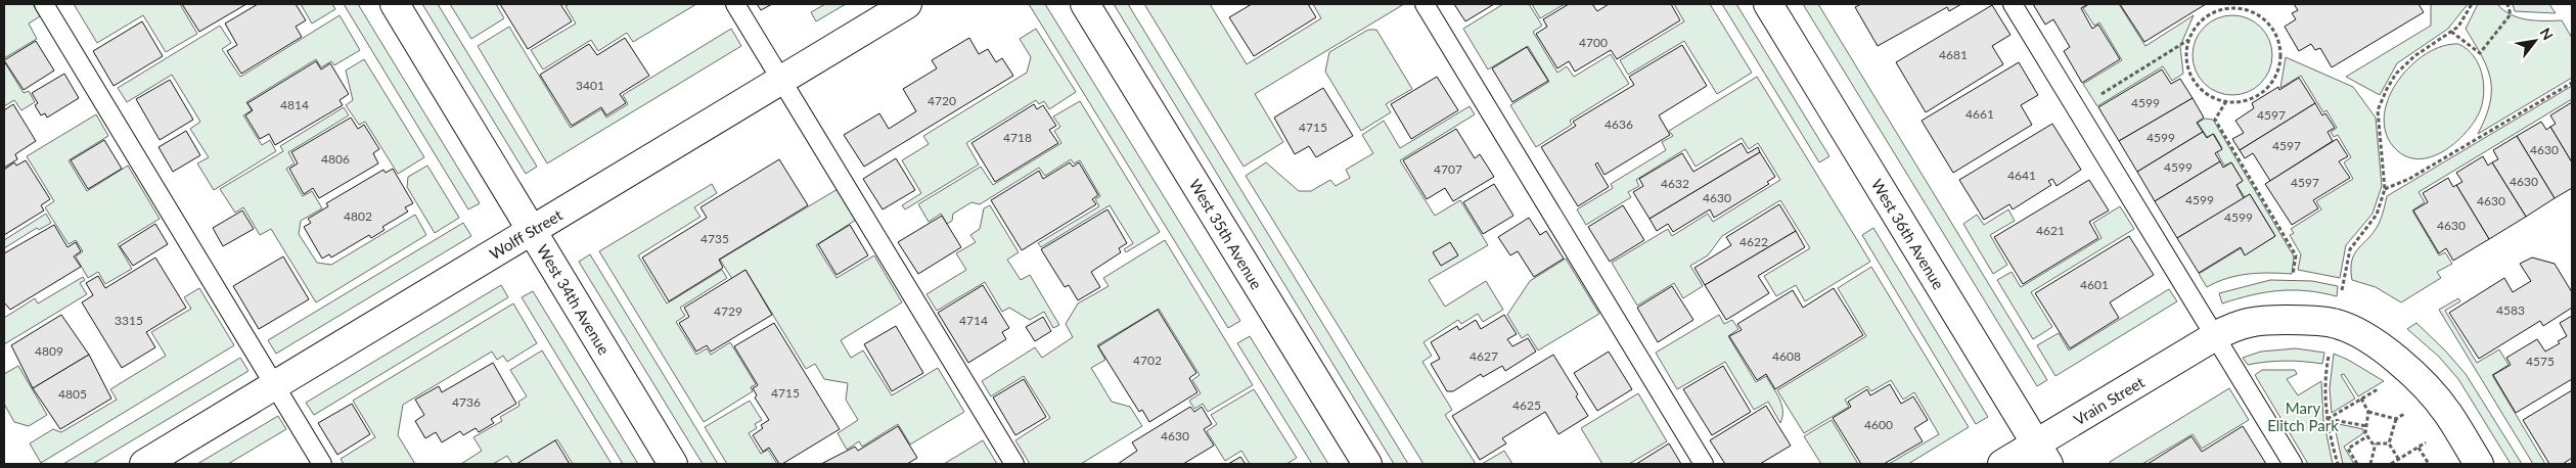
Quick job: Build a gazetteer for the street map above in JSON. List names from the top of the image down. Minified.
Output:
{"streets":{"street":["Wolff Street","West 35th Avenue","West 36th Avenue","West 34th Avenue","Vrain Street"]},"crossings":[["Wolff Street","West 34th Avenue"],["West 36th Avenue","Vrain Street"]],"parks":["Mary Elitch Park"],"house_numbers":["4700","4681","3401","4720","4599","4814","4661","4597","4636","4715","4718","4599","4597","4630","4806","4599","4707","4641","4630","4597","4632","4630","4599","4630","4802","4599","4630","4621","4735","4622","4601","4583","4729","3315","4714","4809","4627","4608","4702","4575","4715","4805","4736","4625","4600","4630"],"north":"top right"}
